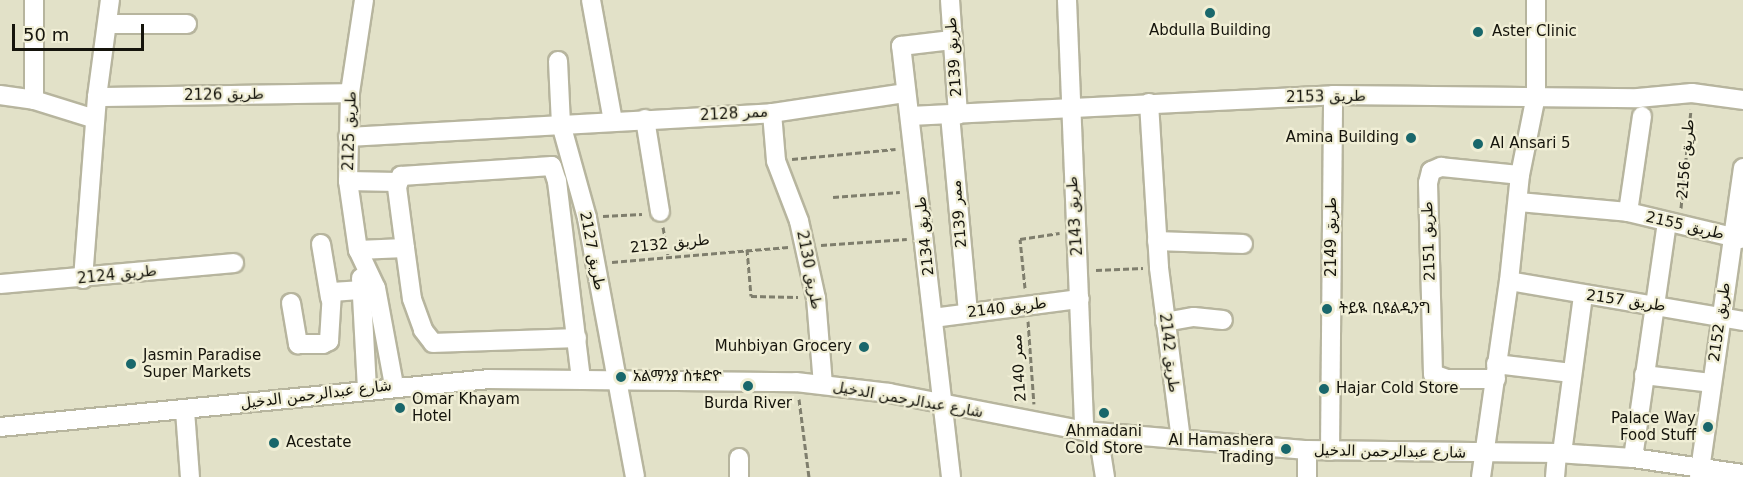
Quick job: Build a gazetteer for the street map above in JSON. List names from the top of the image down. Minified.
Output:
{"streets":{"street":["طريق 2139","طريق 2126","طريق 2153","ممر 2128","طريق 2125","ممر 2139","طريق 2143","طريق 2155","طريق 2134","طريق 2149","طريق 2151","طريق 2127","طريق 2130","طريق 2124","طريق 2157","طريق 2140","طريق 2152","طريق 2142","شارع عبدالرحمن الدخيل"],"path":["طريق 2156","طريق 2132","ممر 2140"]},"crossings":[["طريق 2139","طريق 2153"],["طريق 2139","ممر 2139"],["طريق 2139","طريق 2134"],["طريق 2126","طريق 2125"],["طريق 2153","طريق 2156"],["طريق 2153","ممر 2139"],["طريق 2153","طريق 2143"],["طريق 2153","طريق 2134"],["طريق 2153","طريق 2149"],["طريق 2153","طريق 2142"],["ممر 2128","طريق 2134"],["ممر 2128","طريق 2127"],["ممر 2128","طريق 2130"],["طريق 2125","شارع عبدالرحمن الدخيل"],["طريق 2156","طريق 2155"],["ممر 2139","طريق 2140"],["طريق 2143","طريق 2140"],["طريق 2143","ممر 2140"],["طريق 2143","شارع عبدالرحمن الدخيل"],["طريق 2155","طريق 2152"],["طريق 2134","طريق 2132"],["طريق 2134","طريق 2140"],["طريق 2134","شارع عبدالرحمن الدخيل"],["طريق 2149","شارع عبدالرحمن الدخيل"],["طريق 2132","طريق 2127"],["طريق 2132","طريق 2130"],["طريق 2127","شارع عبدالرحمن الدخيل"],["طريق 2130","شارع عبدالرحمن الدخيل"],["طريق 2157","طريق 2152"],["طريق 2140","ممر 2140"],["طريق 2152","شارع عبدالرحمن الدخيل"],["طريق 2142","شارع عبدالرحمن الدخيل"],["ممر 2140","شارع عبدالرحمن الدخيل"]],"places":["Abdulla Building","Aster Clinic","Amina Building","Al Ansari 5","ትይዪ ቢዩልዲንግ","Muhbiyan Grocery","Jasmin Paradise Super Markets","አልማንያ ስቱድዮ","Burda River","Hajar Cold Store","Omar Khayam Hotel","Ahmadani Cold Store","Palace Way Food Stuff","Acestate","Al Hamashera Trading"],"scale_bar":"50 m"}
